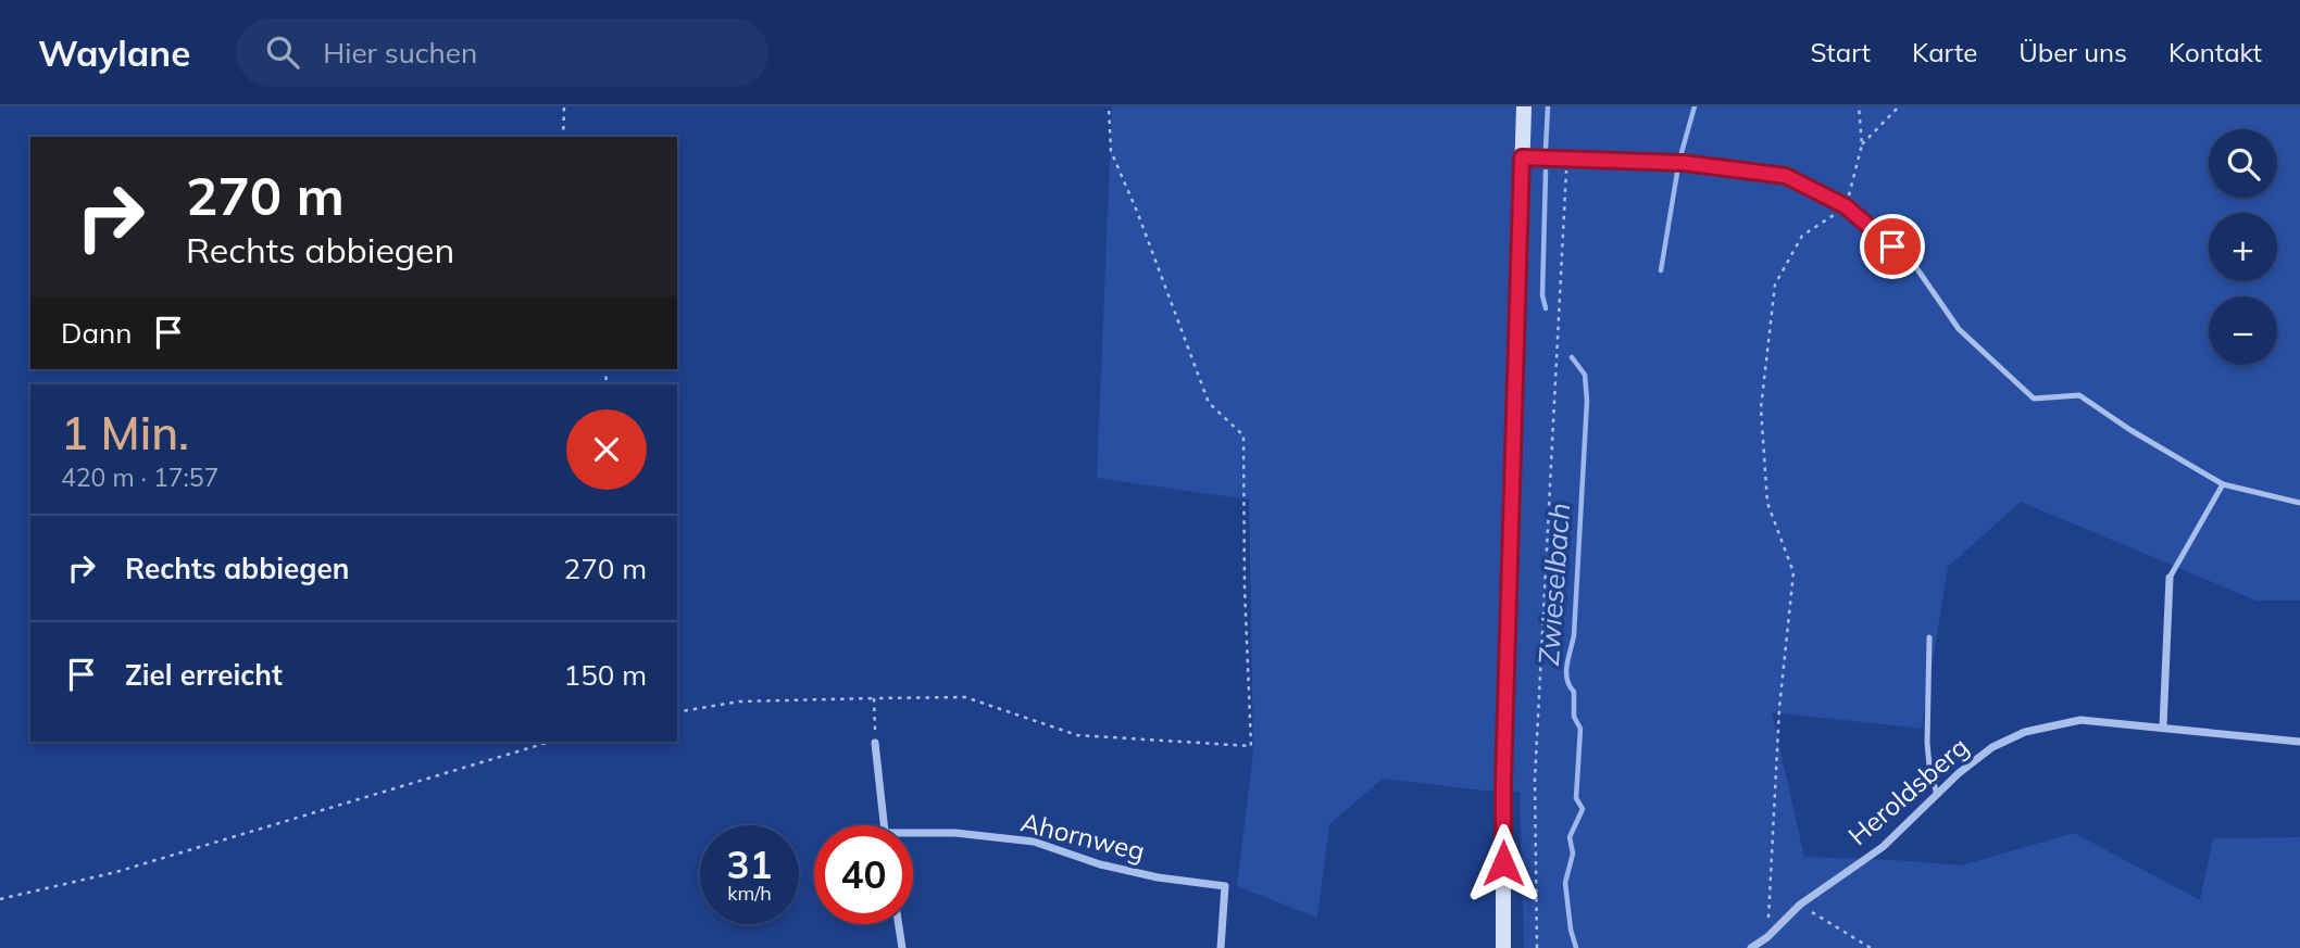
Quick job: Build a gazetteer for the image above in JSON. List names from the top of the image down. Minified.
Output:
{"streets":{"street":["Heroldsberg","Ahornweg"]},"water":["Zwieselbach"],"page":{"header":"Waylane","search":"Hier suchen","nav":["Start","Karte","Über uns","Kontakt"],"map_buttons":["+","−"],"turn":["270 m","Rechts abbiegen"],"then":"Dann","heading":["1 Min.","420 m · 17:57"],"list":[{"name":"Rechts abbiegen","value":"270 m"},{"name":"Ziel erreicht","value":"150 m"}],"speed":"31 km/h","limit":"40"}}
